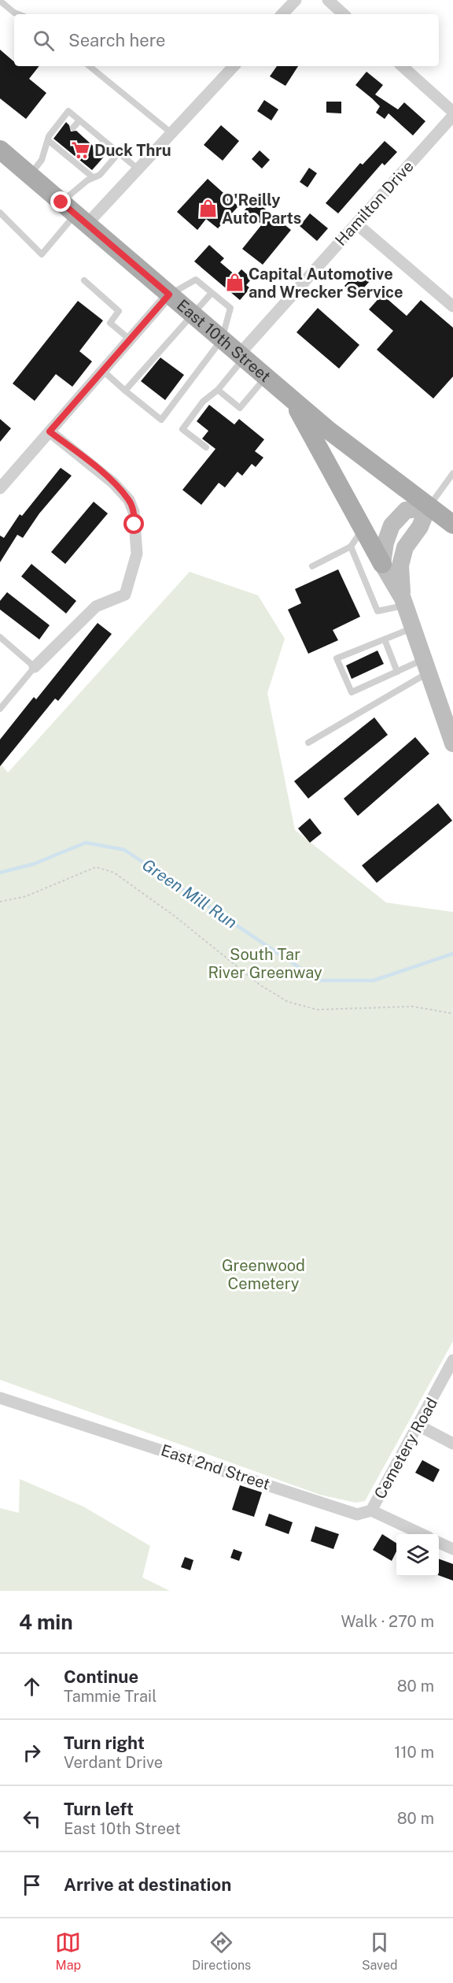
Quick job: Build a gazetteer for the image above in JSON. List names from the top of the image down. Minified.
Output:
{"streets":{"main road":["East 10th Street"],"street":["Hamilton Drive","Cemetery Road","East 2nd Street"]},"crossings":[["Hamilton Drive","East 10th Street"],["Cemetery Road","East 2nd Street"]],"water":["Green Mill Run"],"parks":["South Tar River Greenway","Greenwood Cemetery"],"places":{"supermarket":["Duck Thru"],"shop":["O'Reilly Auto Parts","Capital Automotive and Wrecker Service"]},"page":{"search":"Search here","heading":["4 min","Walk · 270 m"],"list":[["Continue","Tammie Trail","80 m"],["Turn right","Verdant Drive","110 m"],["Turn left","East 10th Street","80 m"],"Arrive at destination"],"nav":["Map","Directions","Saved"]}}
